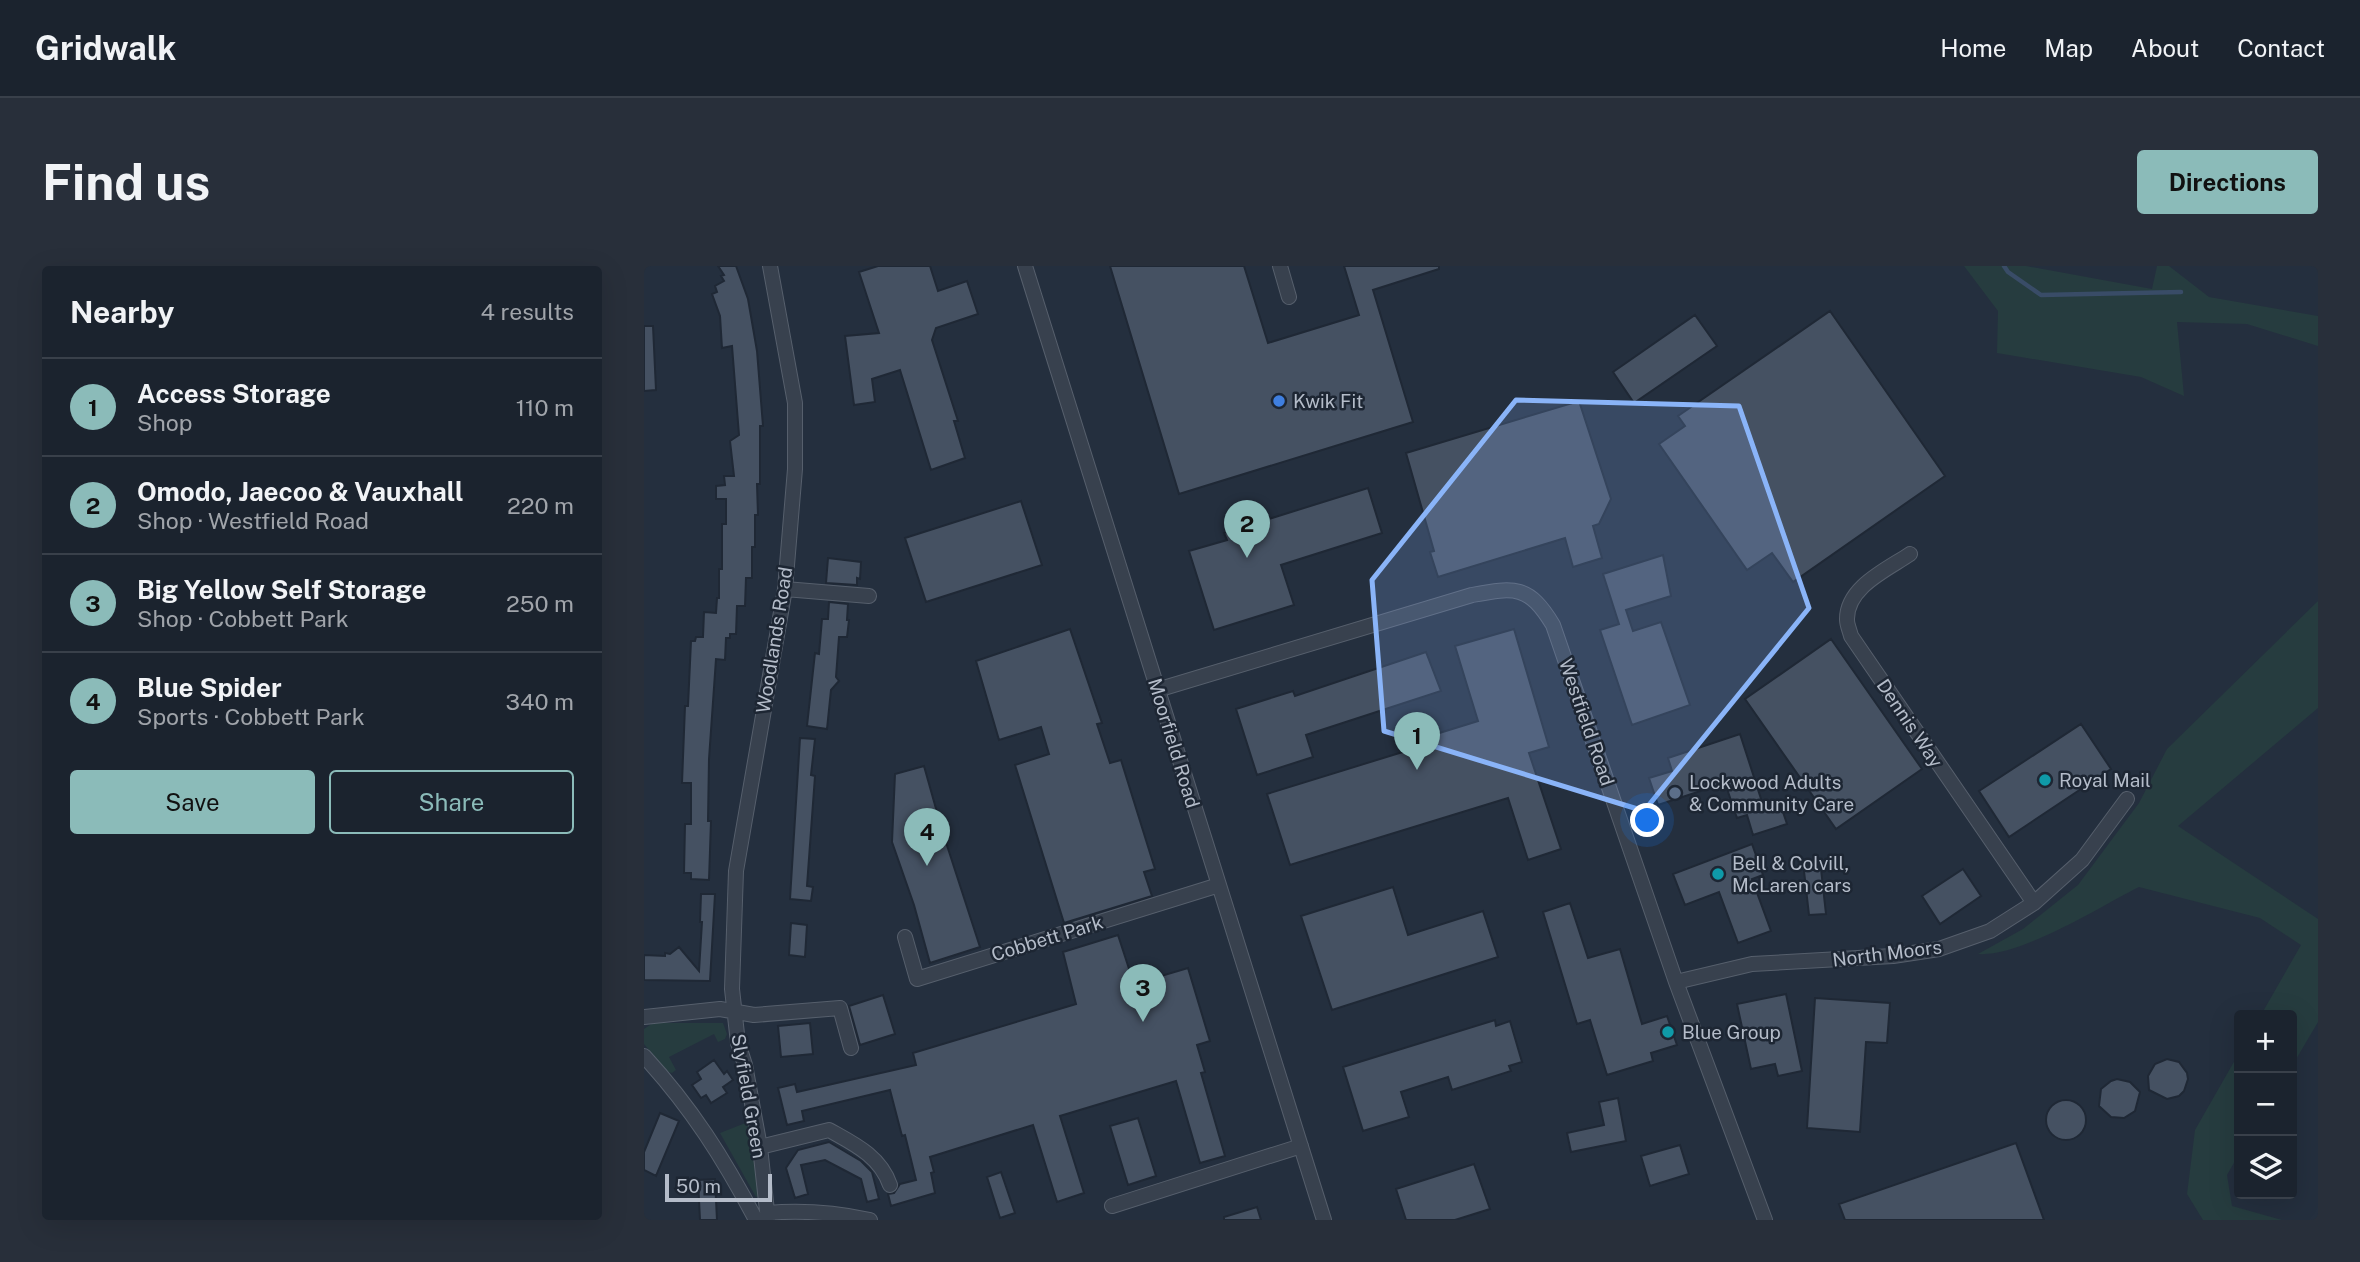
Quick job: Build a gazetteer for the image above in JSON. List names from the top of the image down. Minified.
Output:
{"streets":{"street":["Woodlands Road","Westfield Road","Dennis Way","Moorfield Road","Cobbett Park","North Moors","Slyfield Green"]},"crossings":[["Woodlands Road","Slyfield Green"],["Westfield Road","Moorfield Road"],["Westfield Road","North Moors"],["Dennis Way","North Moors"],["Moorfield Road","Cobbett Park"]],"places":["Kwik Fit","Royal Mail","Lockwood Adults & Community Care","Bell & Colvill, McLaren cars","Blue Group"],"scale_bar":"50 m","page":{"header":"Gridwalk","nav":["Home","Map","About","Contact"],"buttons":["Directions",["Save","Share"]],"title":"Find us","heading":["Nearby","4 results"],"list":[{"mark":"1","name":"Access Storage","note":"Shop","value":"110 m"},{"mark":"2","name":"Omodo, Jaecoo & Vauxhall","note":"Shop · Westfield Road","value":"220 m"},{"mark":"3","name":"Big Yellow Self Storage","note":"Shop · Cobbett Park","value":"250 m"},{"mark":"4","name":"Blue Spider","note":"Sports · Cobbett Park","value":"340 m"}],"pins":["2","1","4","3"],"map_buttons":["+","−"],"scale":"50 m"}}
